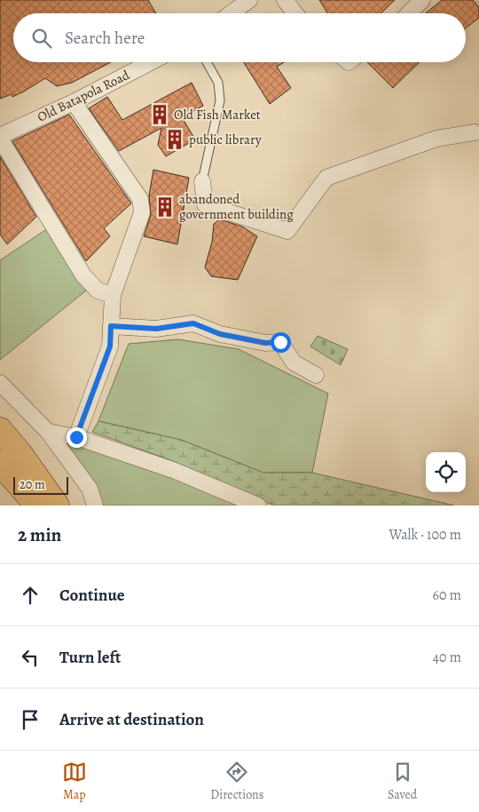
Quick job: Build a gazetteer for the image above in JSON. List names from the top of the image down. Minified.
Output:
{"streets":{"street":["Old Batapola Road"]},"places":{"building":["Old Fish Market","public library","abandoned government building"]},"scale_bar":"20 m","page":{"search":"Search here","scale":"20 m","heading":["2 min","Walk · 100 m"],"list":[["Continue","60 m"],["Turn left","40 m"],"Arrive at destination"],"nav":["Map","Directions","Saved"]}}
